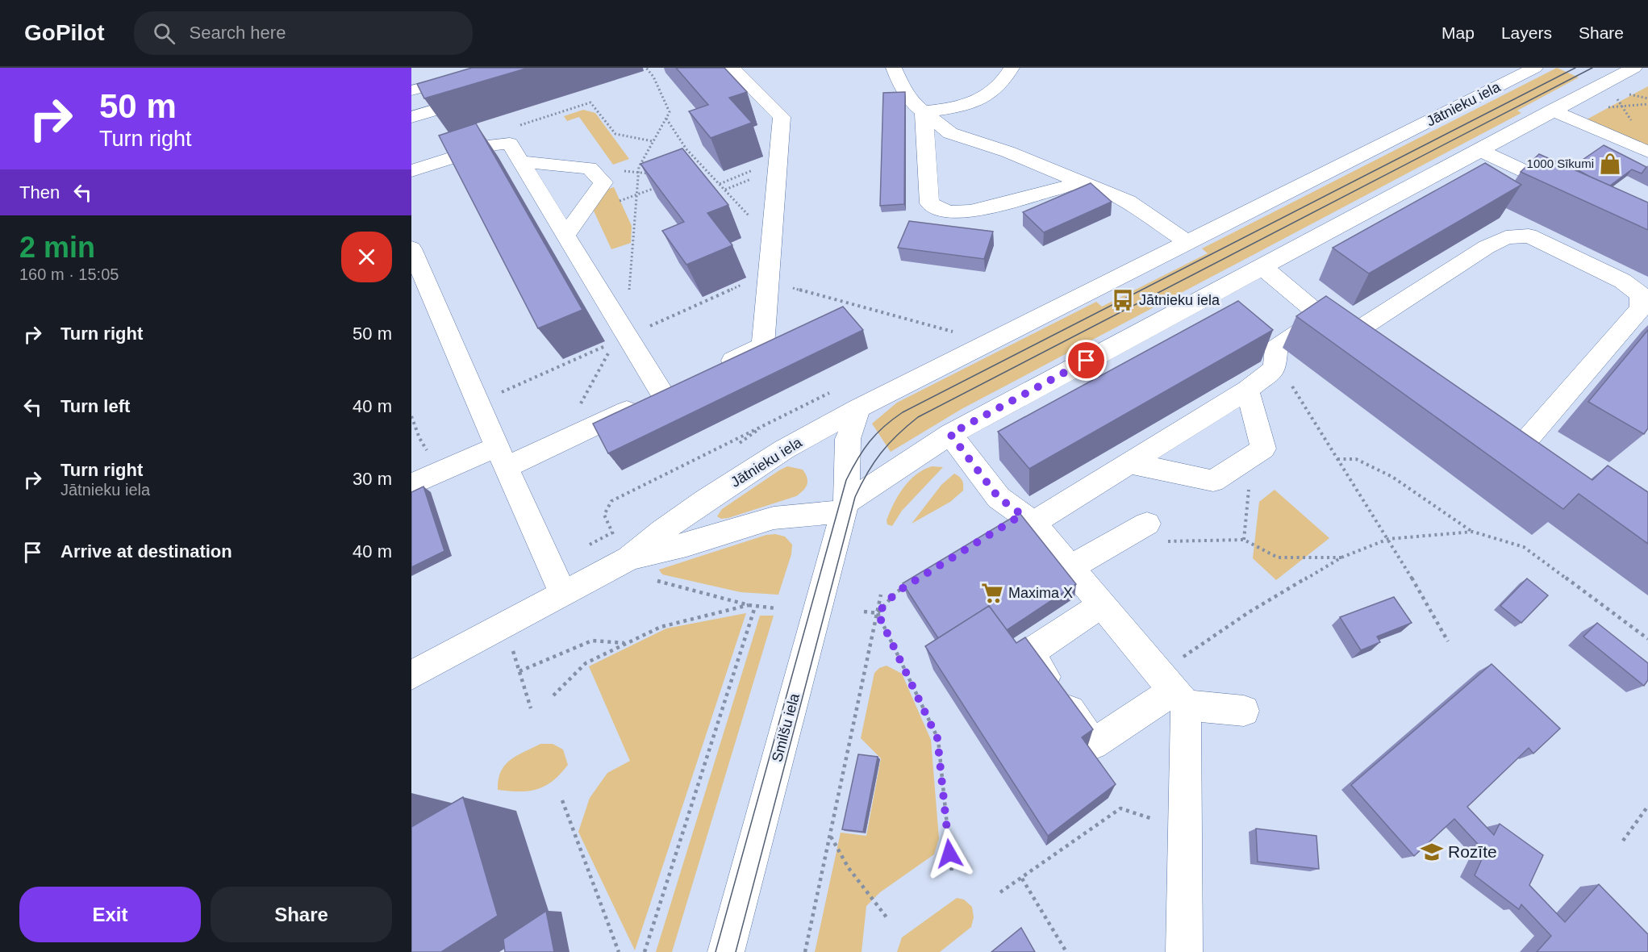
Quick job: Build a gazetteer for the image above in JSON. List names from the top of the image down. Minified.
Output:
{"streets":{"street":["Jātnieku iela","Smilšu iela"]},"crossings":[["Jātnieku iela","Smilšu iela"]],"places":{"shop":["1000 Sīkumi"],"bus stop":["Jātnieku iela"],"supermarket":["Maxima X"],"school or university":["Rozīte"]},"page":{"header":"GoPilot","search":"Search here","nav":["Map","Layers","Share"],"turn":["50 m","Turn right"],"then":"Then","heading":["2 min","160 m · 15:05"],"list":[{"name":"Turn right","value":"50 m"},{"name":"Turn left","value":"40 m"},{"name":"Turn right","note":"Jātnieku iela","value":"30 m"},{"name":"Arrive at destination","value":"40 m"}],"buttons":["Exit","Share"]}}
